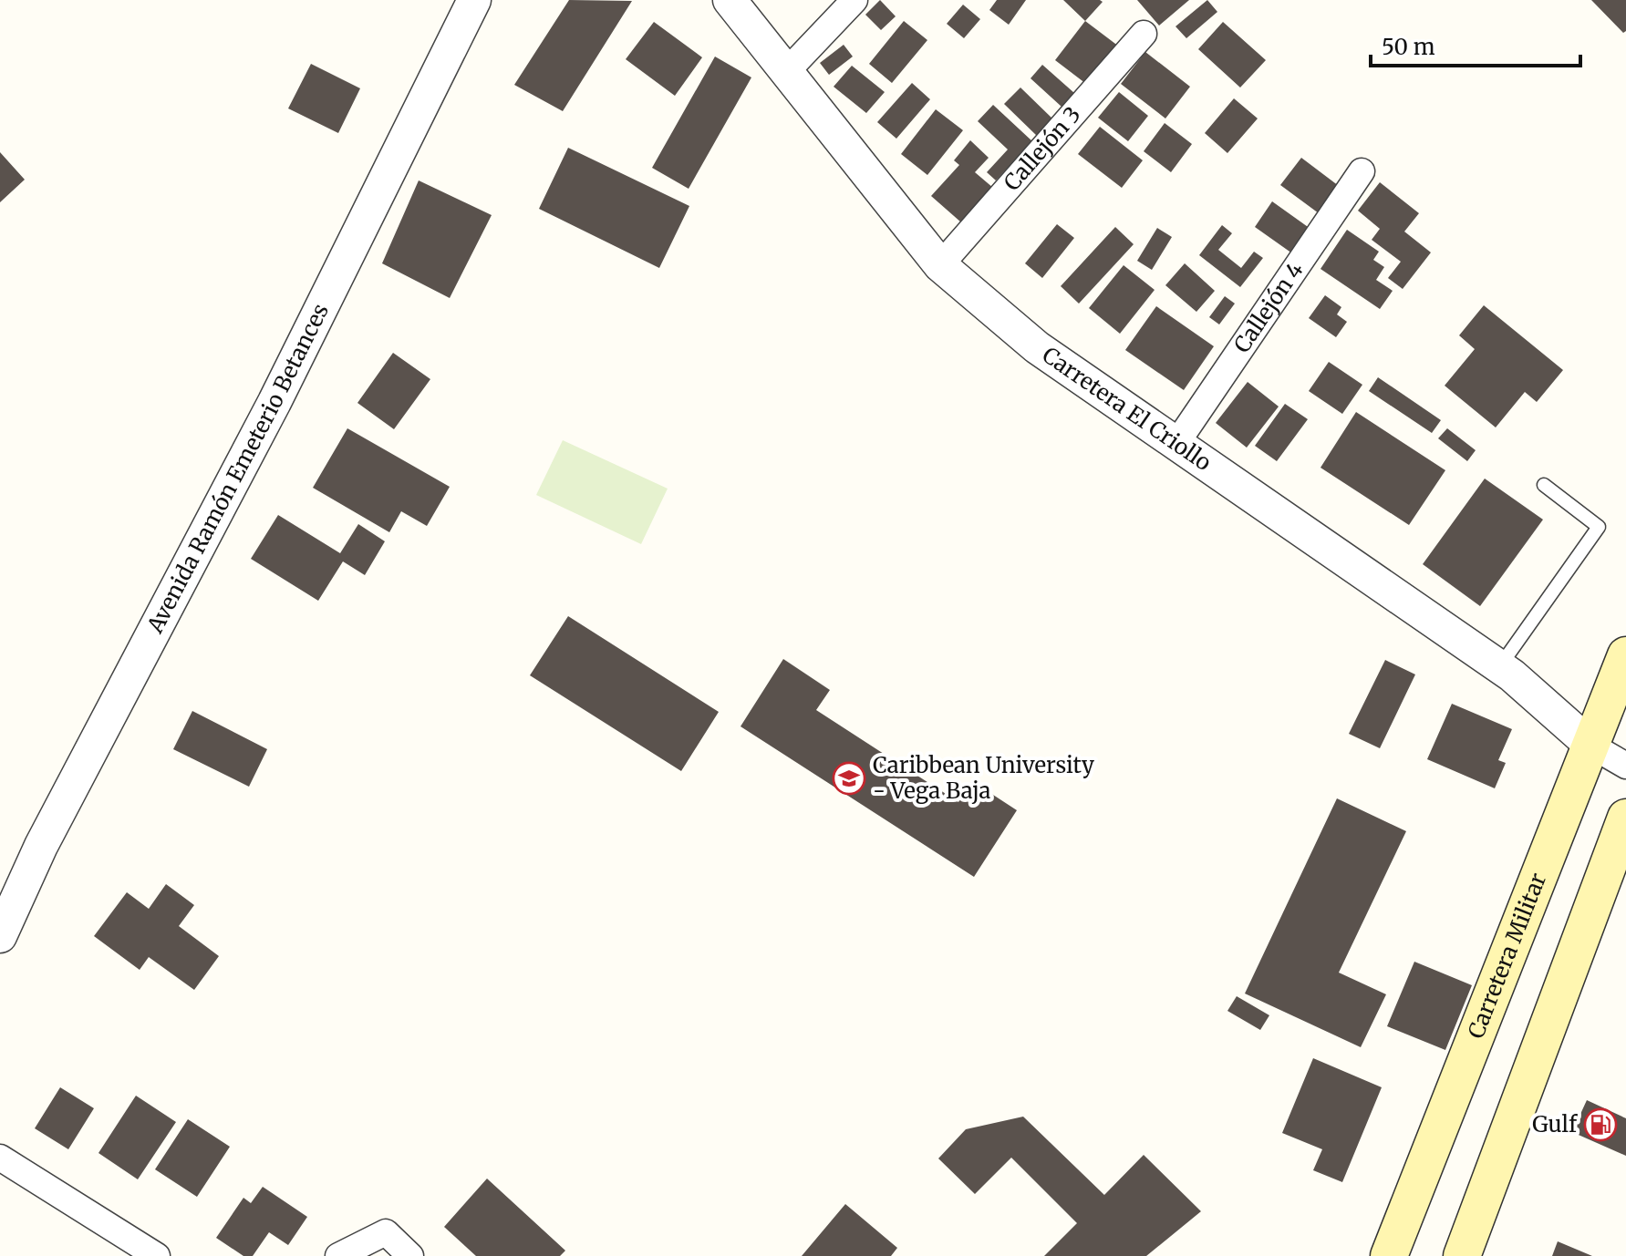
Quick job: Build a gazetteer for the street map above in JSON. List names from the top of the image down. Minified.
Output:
{"streets":{"main road":["Carretera Militar"],"street":["Callejón 3","Callejón 4","Carretera El Criollo","Avenida Ramón Emeterio Betances"]},"crossings":[["Callejón 3","Carretera El Criollo"],["Callejón 4","Carretera El Criollo"],["Carretera El Criollo","Carretera Militar"]],"places":{"school or university":["Caribbean University - Vega Baja"],"fuel station":["Gulf"]},"scale_bar":"50 m"}
